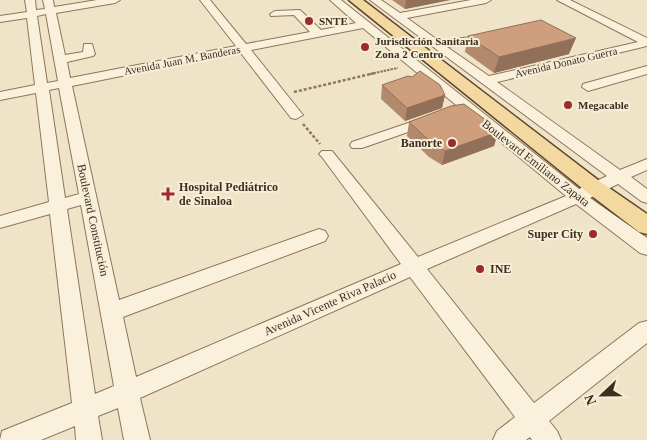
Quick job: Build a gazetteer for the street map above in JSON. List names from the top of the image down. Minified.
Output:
{"streets":{"main road":["Boulevard Emiliano Zapata"],"street":["Avenida Juan M. Banderas","Avenida Donato Guerra","Boulevard Constitución","Avenida Vicente Riva Palacio"]},"crossings":[["Avenida Juan M. Banderas","Boulevard Emiliano Zapata"],["Avenida Juan M. Banderas","Boulevard Constitución"],["Boulevard Emiliano Zapata","Avenida Vicente Riva Palacio"],["Boulevard Constitución","Avenida Vicente Riva Palacio"]],"places":{"other":["SNTE","Jurisdicción Sanitaria Zona 2 Centro","Megacable","Banorte","Super City","INE"],"health":["Hospital Pediátrico de Sinaloa"]},"north":"left"}
